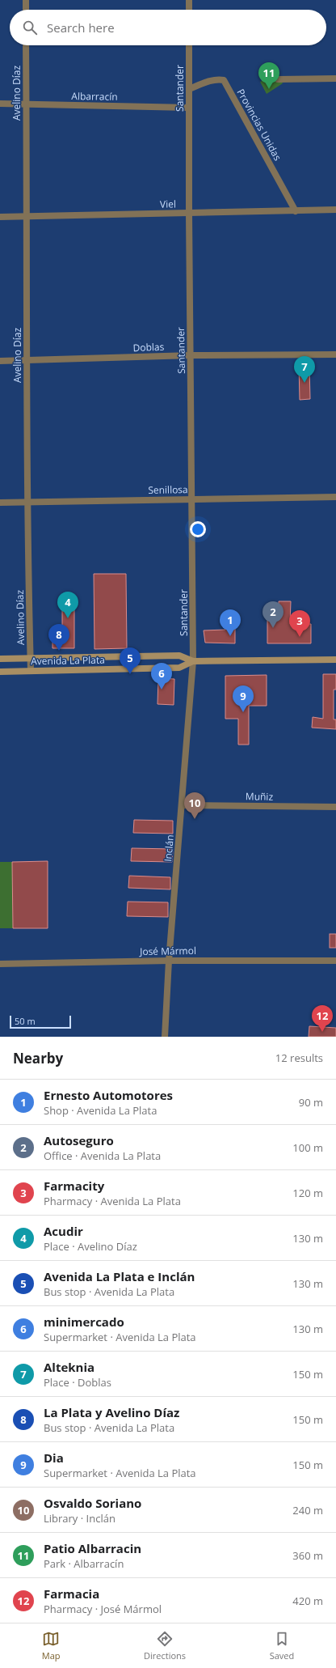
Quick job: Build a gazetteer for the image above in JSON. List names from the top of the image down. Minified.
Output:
{"streets":{"main road":["Avenida La Plata"],"street":["Santander","Avelino Díaz","Albarracín","Provincias Unidas","Viel","Doblas","Senillosa","Muñiz","Inclán","José Mármol"]},"crossings":[["Santander","Albarracín"],["Santander","Provincias Unidas"],["Santander","Viel"],["Santander","Doblas"],["Santander","Senillosa"],["Santander","Avenida La Plata"],["Santander","Inclán"],["Avelino Díaz","Albarracín"],["Avelino Díaz","Viel"],["Avelino Díaz","Doblas"],["Avelino Díaz","Senillosa"],["Avelino Díaz","Avenida La Plata"],["Provincias Unidas","Viel"],["Avenida La Plata","Inclán"],["Muñiz","Inclán"],["Inclán","José Mármol"]],"scale_bar":"50 m","page":{"search":"Search here","pins":["11","7","4","2","1","3","8","5","6","9","10","12"],"scale":"50 m","heading":["Nearby","12 results"],"list":[{"mark":"1","name":"Ernesto Automotores","note":"Shop · Avenida La Plata","value":"90 m"},{"mark":"2","name":"Autoseguro","note":"Office · Avenida La Plata","value":"100 m"},{"mark":"3","name":"Farmacity","note":"Pharmacy · Avenida La Plata","value":"120 m"},{"mark":"4","name":"Acudir","note":"Place · Avelino Díaz","value":"130 m"},{"mark":"5","name":"Avenida La Plata e Inclán","note":"Bus stop · Avenida La Plata","value":"130 m"},{"mark":"6","name":"minimercado","note":"Supermarket · Avenida La Plata","value":"130 m"},{"mark":"7","name":"Alteknia","note":"Place · Doblas","value":"150 m"},{"mark":"8","name":"La Plata y Avelino Díaz","note":"Bus stop · Avenida La Plata","value":"150 m"},{"mark":"9","name":"Dia","note":"Supermarket · Avenida La Plata","value":"150 m"},{"mark":"10","name":"Osvaldo Soriano","note":"Library · Inclán","value":"240 m"},{"mark":"11","name":"Patio Albarracin","note":"Park · Albarracín","value":"360 m"},{"mark":"12","name":"Farmacia","note":"Pharmacy · José Mármol","value":"420 m"}],"nav":["Map","Directions","Saved"]}}
